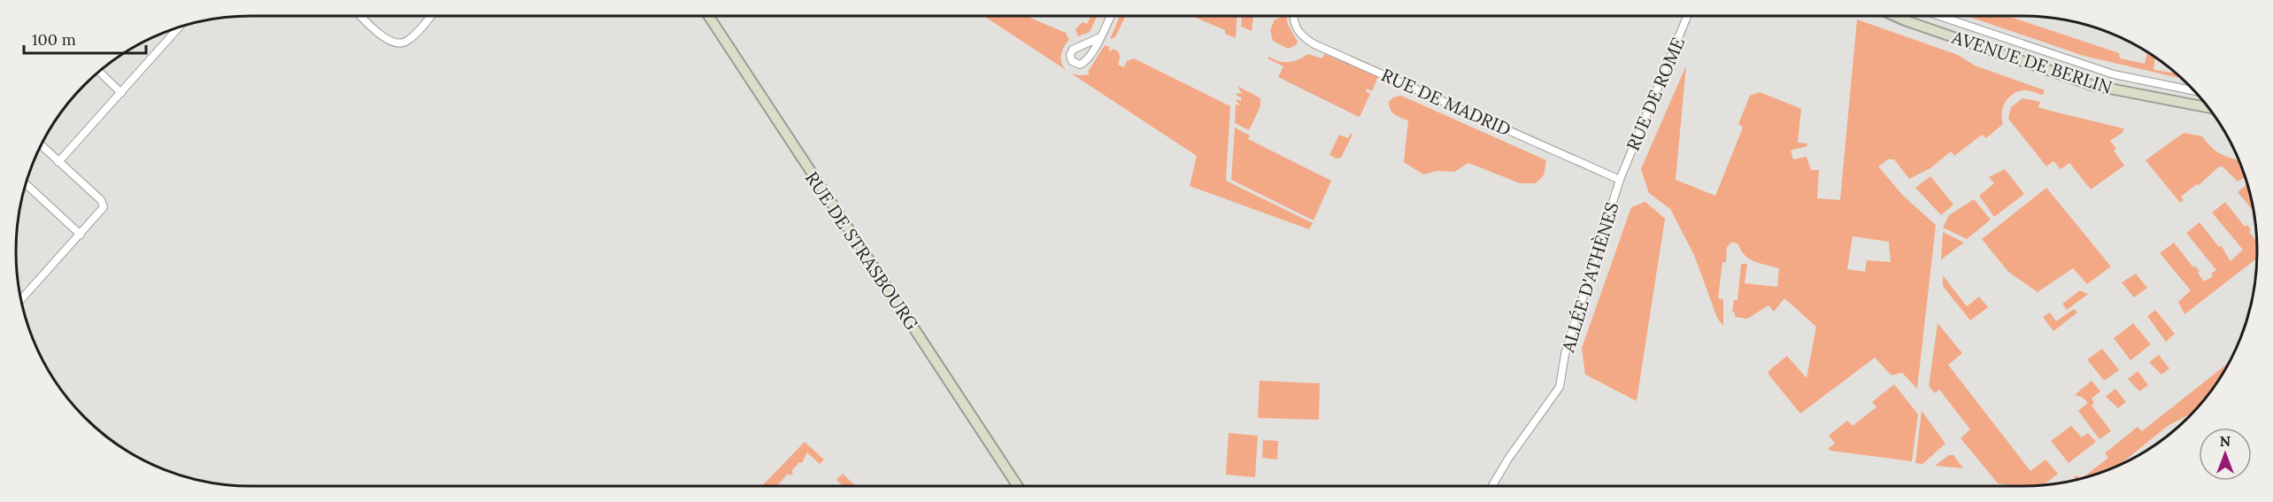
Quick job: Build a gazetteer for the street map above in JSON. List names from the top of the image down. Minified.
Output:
{"streets":{"main road":["AVENUE DE BERLIN","RUE DE STRASBOURG"],"street":["RUE DE ROME","RUE DE MADRID","ALLÉE D'ATHÈNES"]},"crossings":[["RUE DE ROME","RUE DE MADRID"],["RUE DE ROME","ALLÉE D'ATHÈNES"],["RUE DE MADRID","ALLÉE D'ATHÈNES"]],"scale_bar":"100 m","north":"top"}
